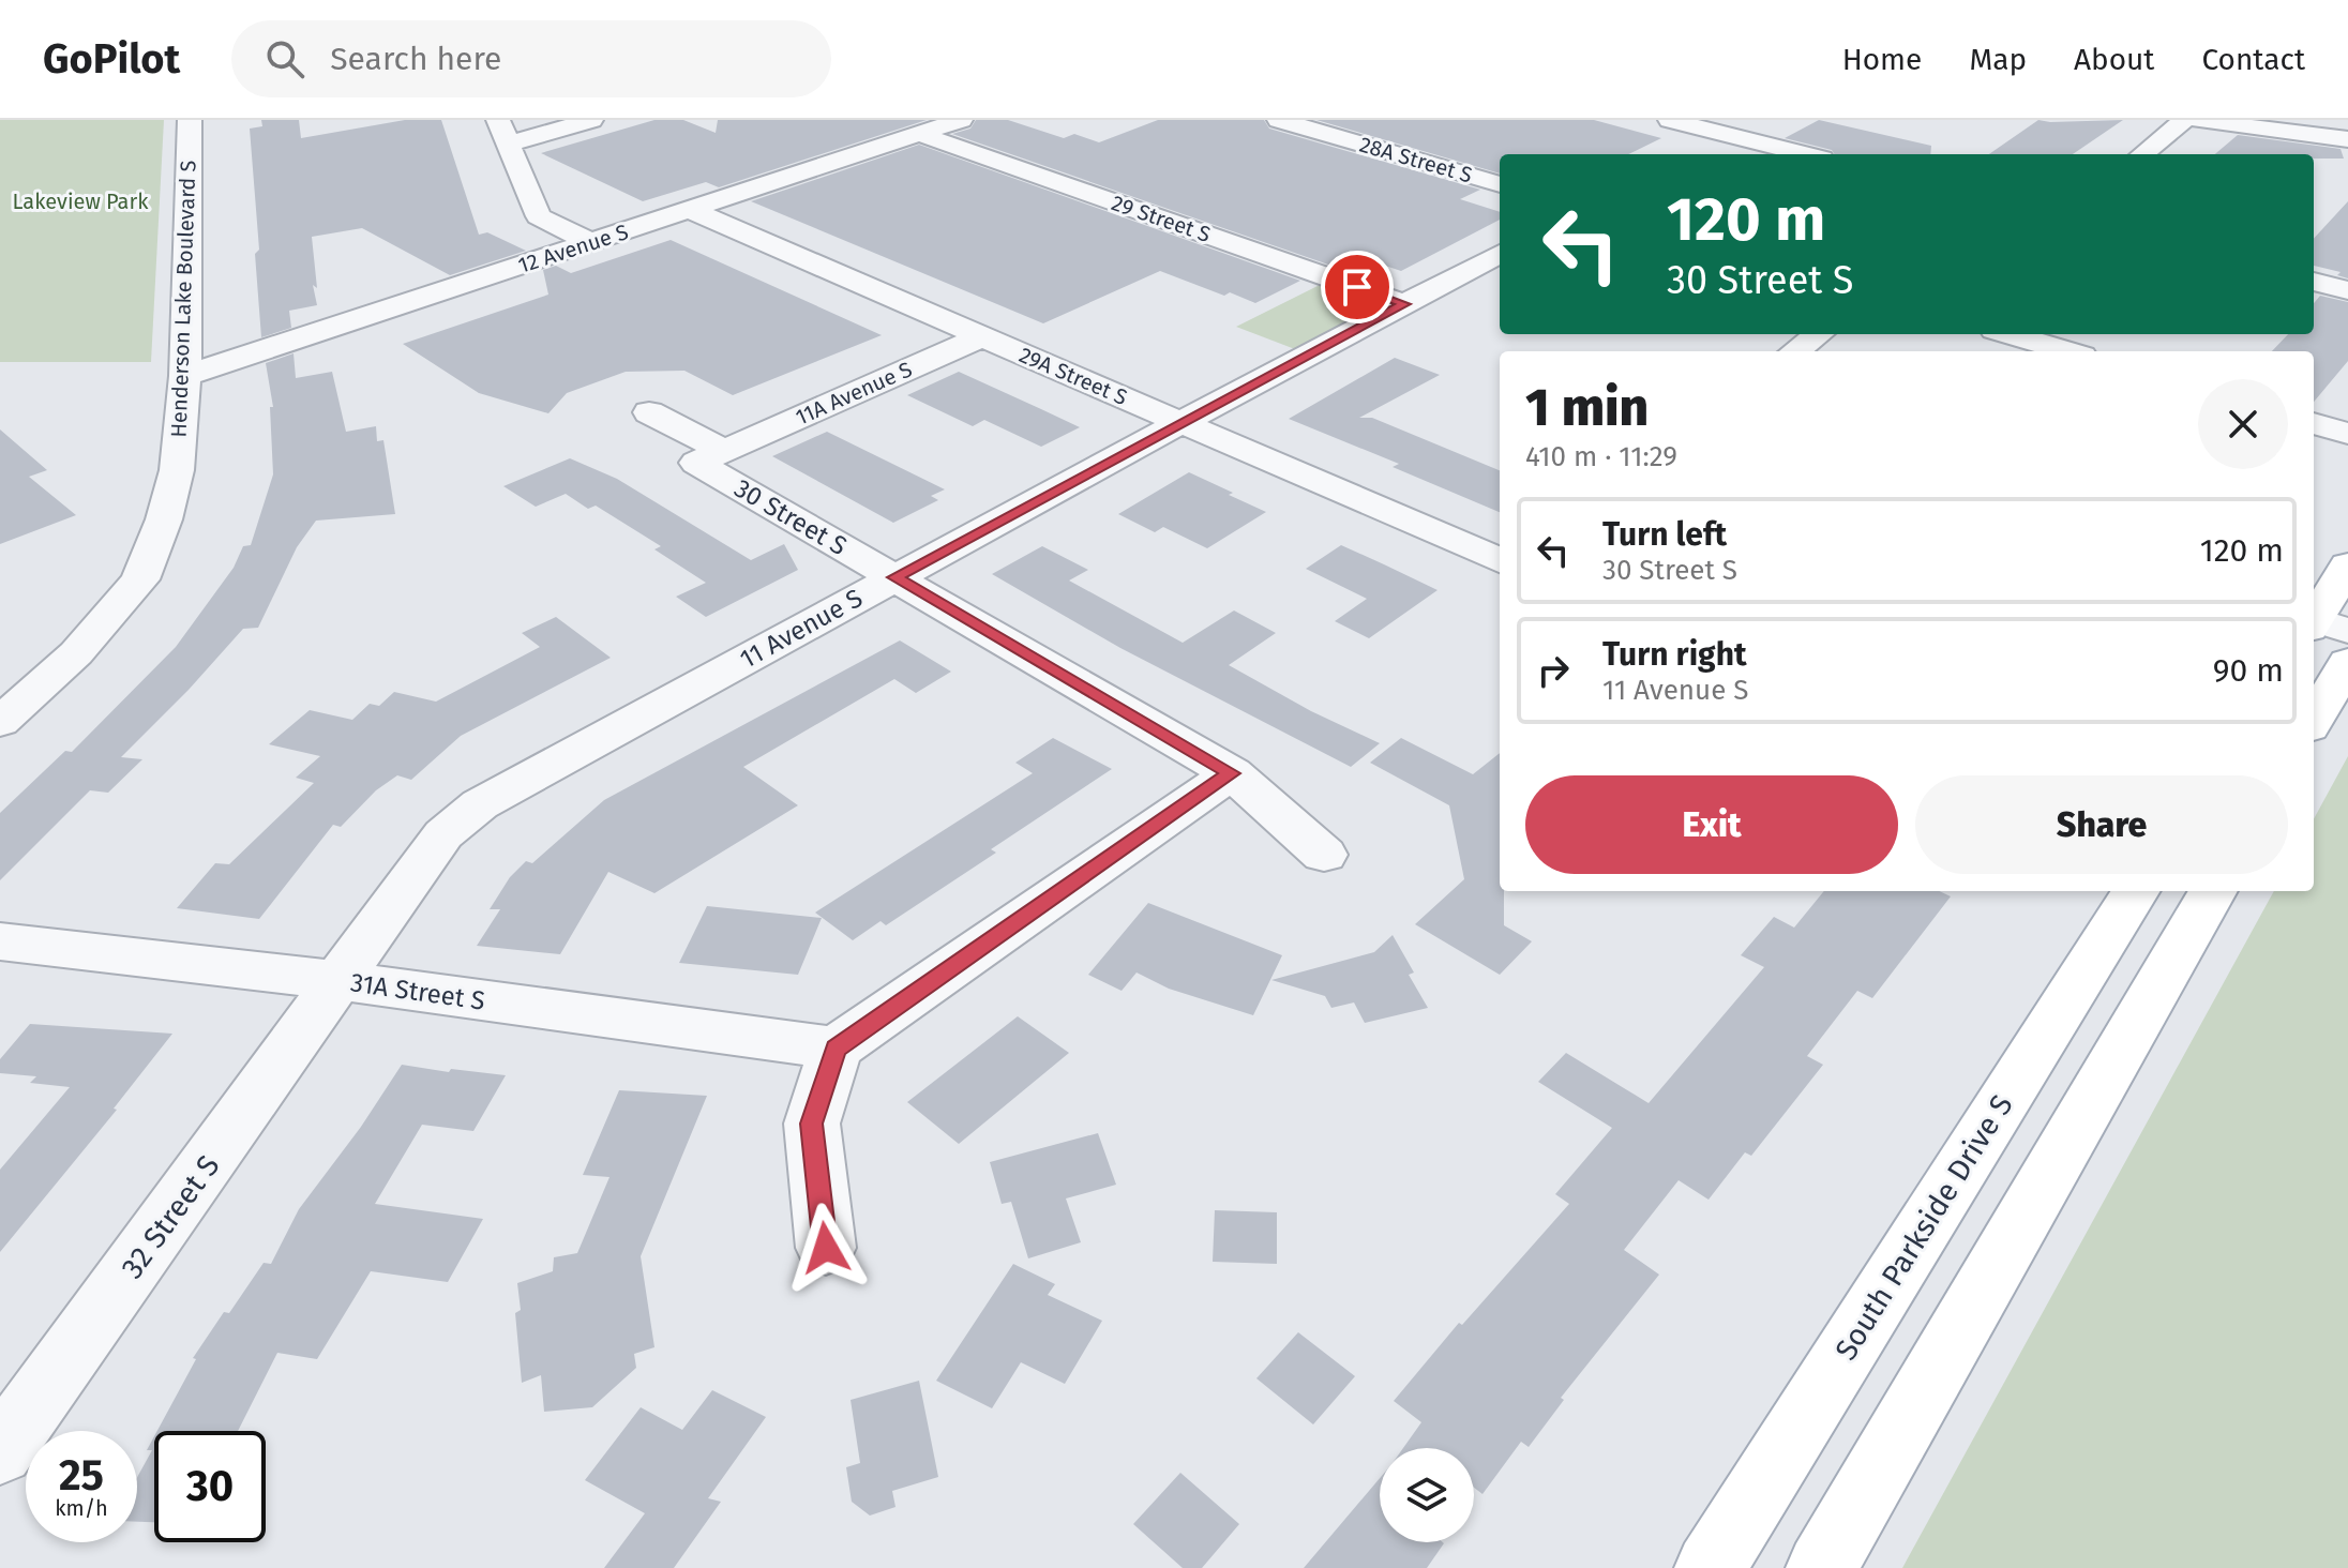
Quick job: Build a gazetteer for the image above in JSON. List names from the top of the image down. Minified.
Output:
{"streets":{"main road":["South Parkside Drive S"],"street":["28A Street S","29 Street S","12 Avenue S","Henderson Lake Boulevard S","29A Street S","11A Avenue S","30 Street S","11 Avenue S","31A Street S","32 Street S"]},"crossings":[["29 Street S","12 Avenue S"],["29 Street S","11 Avenue S"],["12 Avenue S","Henderson Lake Boulevard S"],["12 Avenue S","29A Street S"],["29A Street S","11A Avenue S"],["29A Street S","11 Avenue S"],["11A Avenue S","30 Street S"],["30 Street S","11 Avenue S"],["11 Avenue S","31A Street S"],["11 Avenue S","32 Street S"],["31A Street S","32 Street S"]],"parks":["Lakeview Park"],"page":{"header":"GoPilot","search":"Search here","nav":["Home","Map","About","Contact"],"turn":["120 m","30 Street S"],"heading":["1 min","410 m · 11:29"],"list":[{"name":"Turn left","note":"30 Street S","value":"120 m"},{"name":"Turn right","note":"11 Avenue S","value":"90 m"}],"buttons":["Exit","Share"],"speed":"25 km/h","limit":"30"}}
